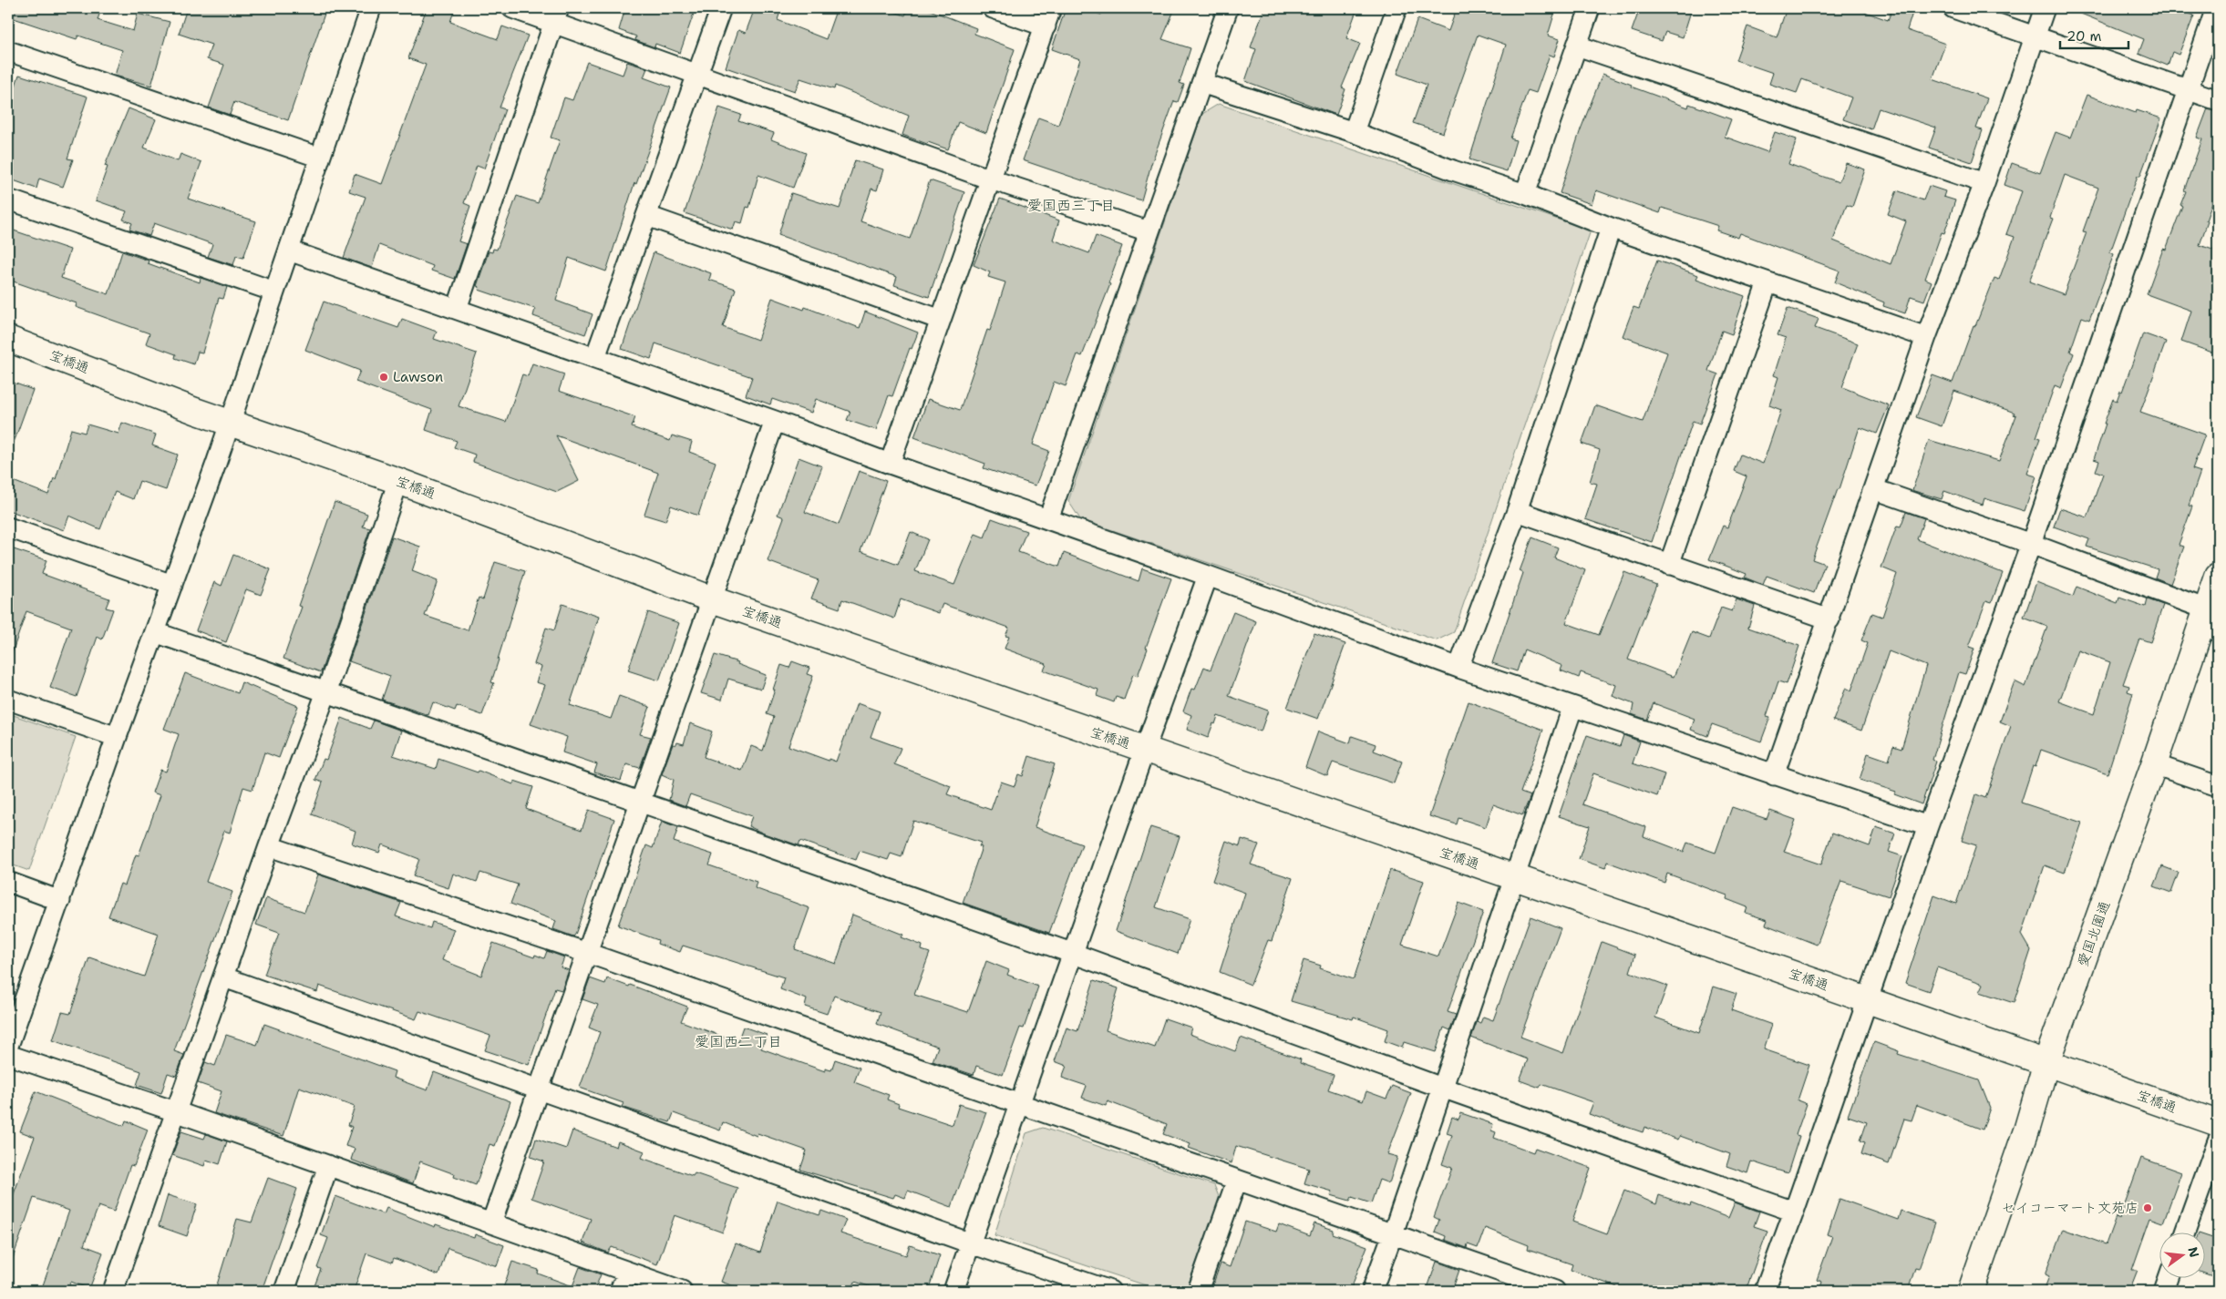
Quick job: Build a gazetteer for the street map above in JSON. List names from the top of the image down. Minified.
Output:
{"streets":{"street":["宝橋通","愛国北園通"]},"crossings":[["宝橋通","愛国北園通"]],"districts":["愛国西三丁目","愛国西二丁目"],"places":["Lawson","セイコーマート文苑店"],"scale_bar":"20 m","north":"right"}
